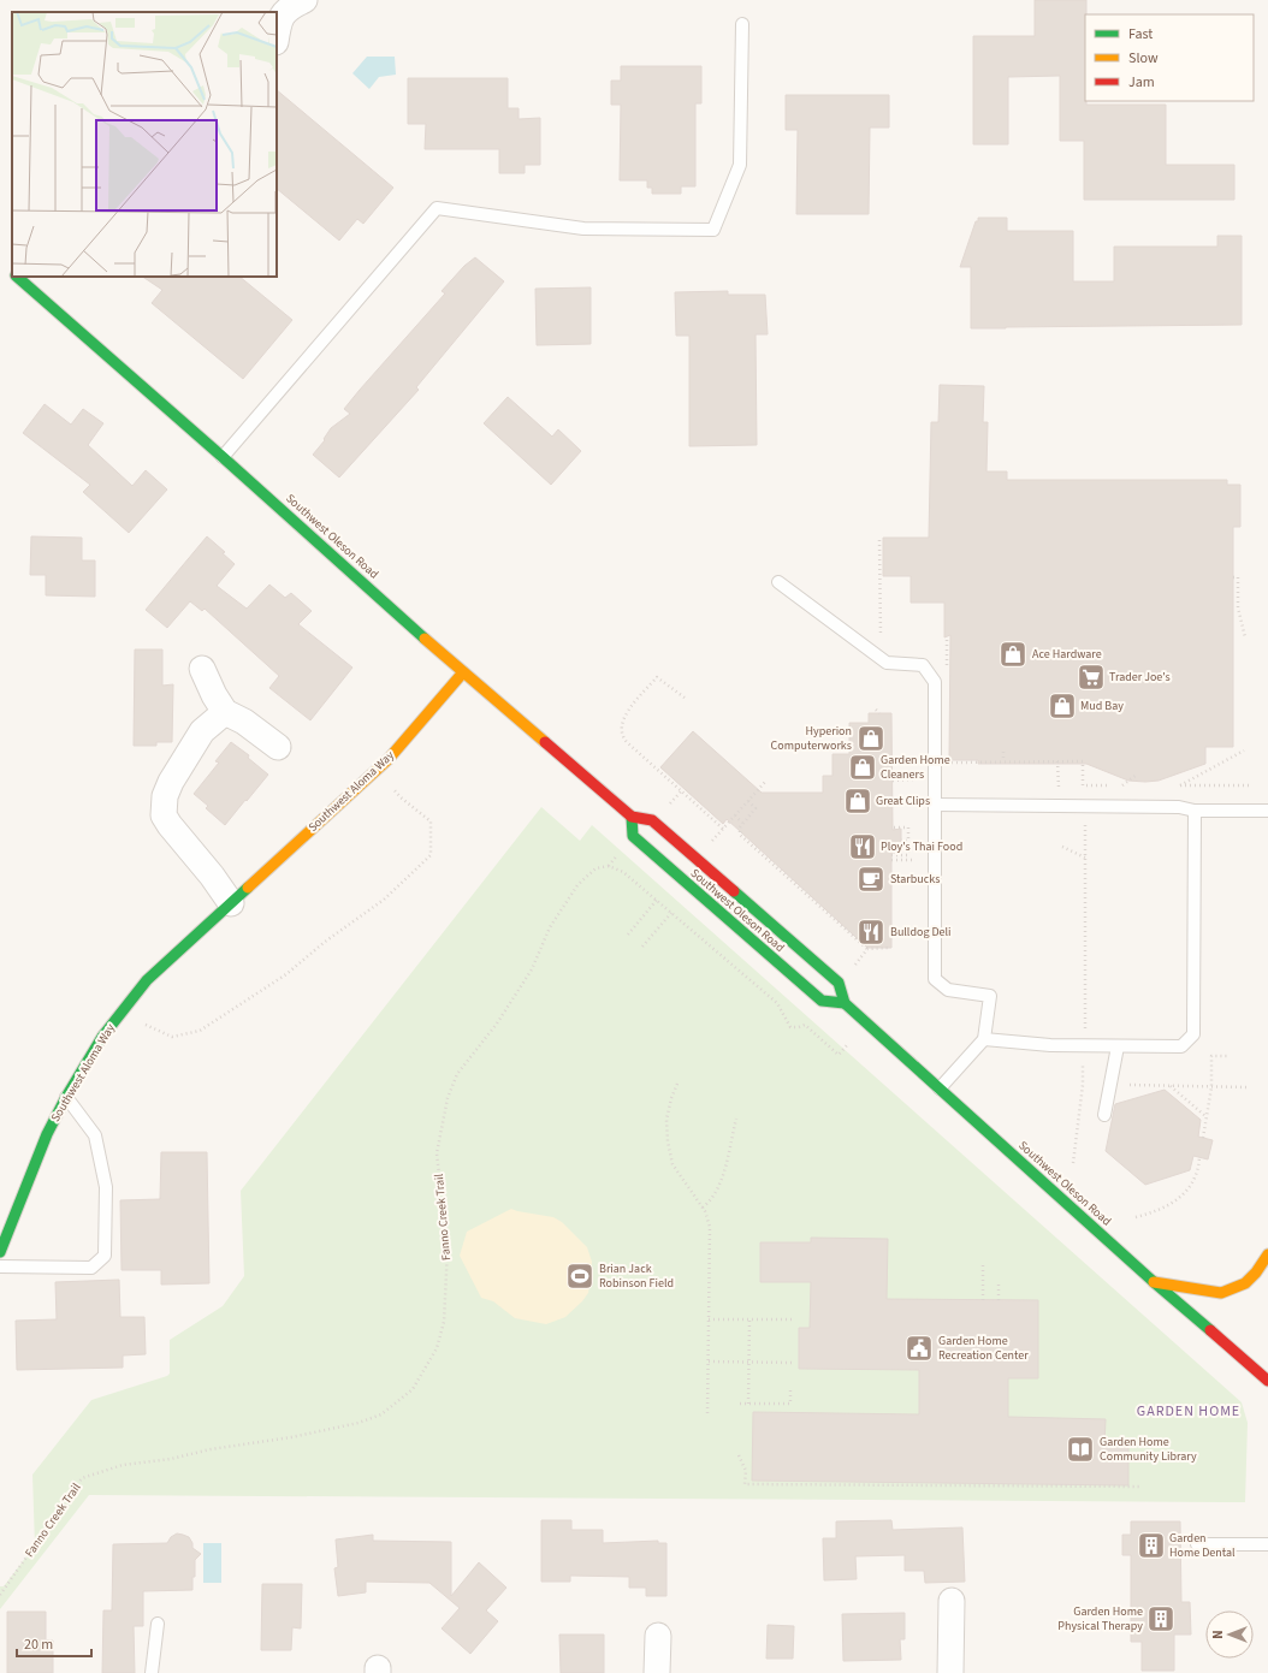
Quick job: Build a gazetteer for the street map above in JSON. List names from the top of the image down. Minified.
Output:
{"streets":{"main road":["Southwest Oleson Road","Southwest Aloma Way"],"path":["Fanno Creek Trail"]},"crossings":[["Southwest Oleson Road","Southwest Aloma Way"]],"districts":["GARDEN HOME"],"places":{"shop":["Ace Hardware","Mud Bay","Hyperion Computerworks","Garden Home Cleaners","Great Clips"],"supermarket":["Trader Joe's"],"restaurant":["Ploy's Thai Food","Bulldog Deli"],"cafe":["Starbucks"],"sports":["Brian Jack Robinson Field"],"public building":["Garden Home Recreation Center"],"library":["Garden Home Community Library"],"building":["Garden Home Dental","Garden Home Physical Therapy"]},"legend":["Fast","Slow","Jam"],"scale_bar":"20 m","north":"left"}
